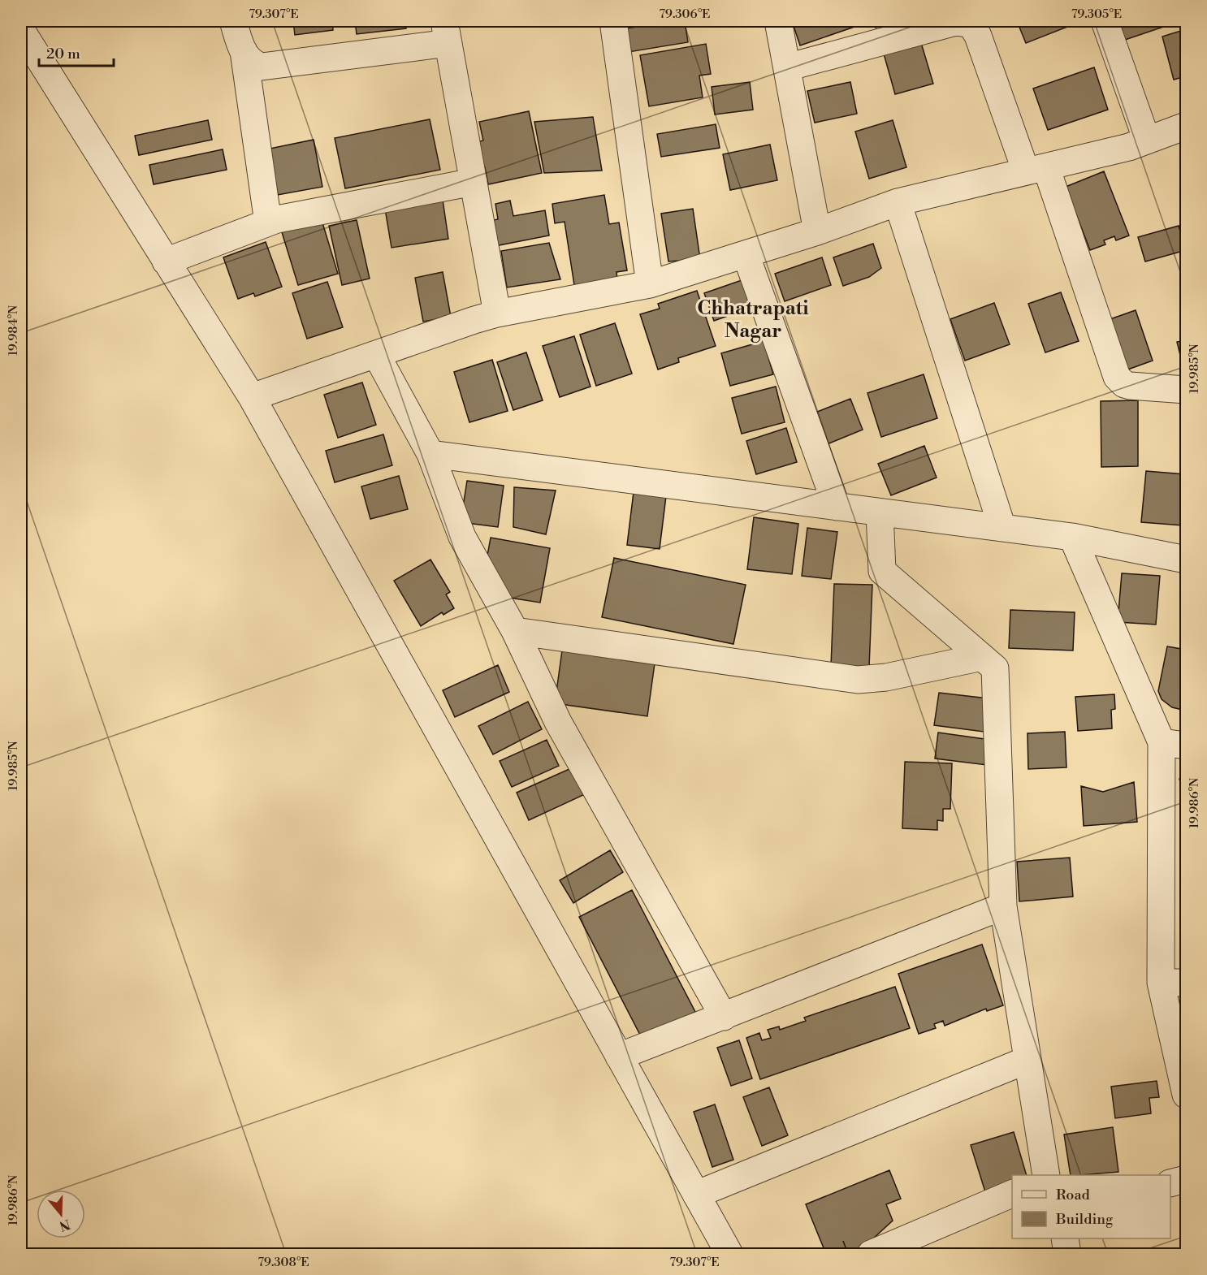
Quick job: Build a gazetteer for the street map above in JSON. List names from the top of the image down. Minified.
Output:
{"districts":["Chhatrapati Nagar"],"legend":["Road","Building"],"scale_bar":"20 m","north":"bottom","coordinates":["79.307°E","79.306°E","79.305°E","19.984°N","19.985°N","19.986°N","79.308°E"]}
